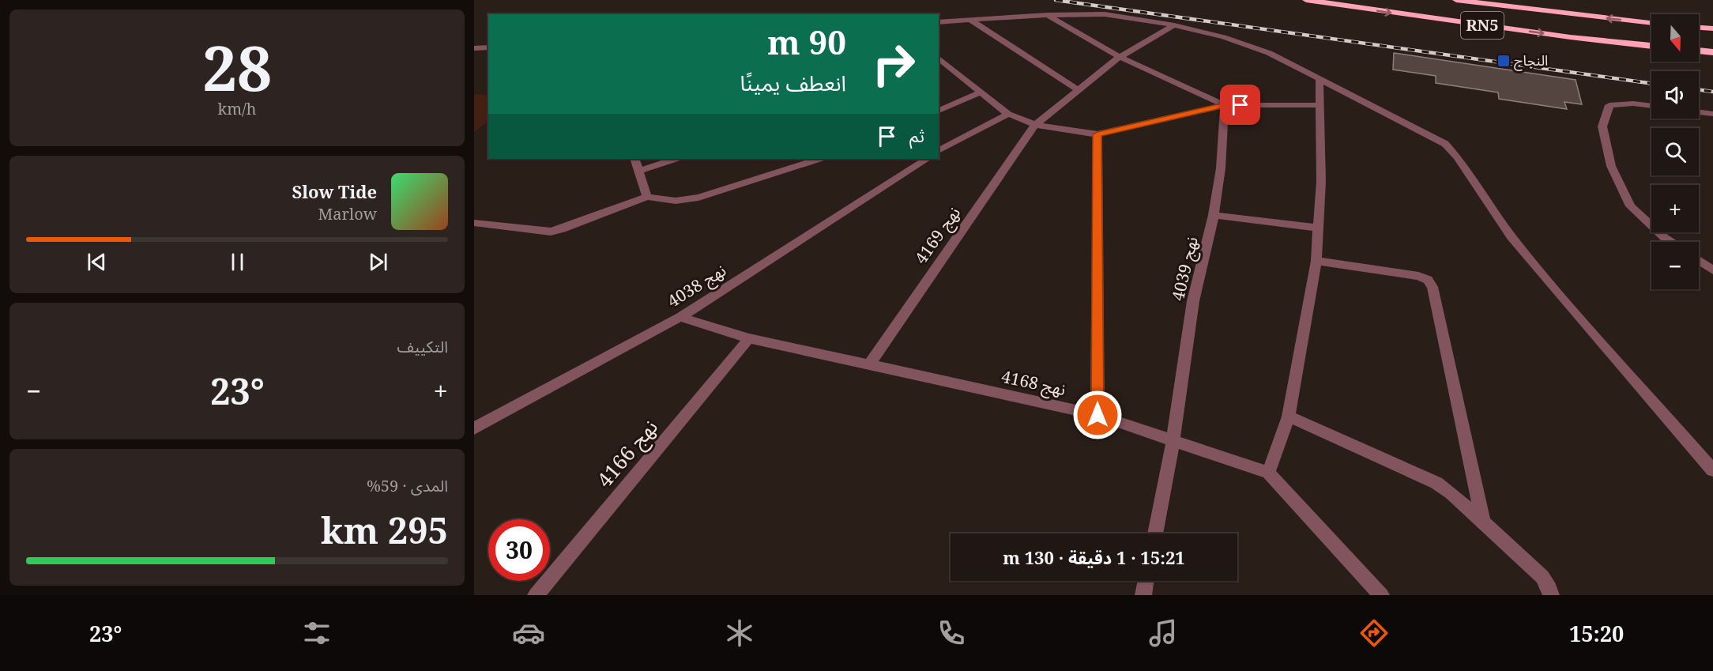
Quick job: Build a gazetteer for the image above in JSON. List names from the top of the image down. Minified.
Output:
{"streets":{"highway":["RN5"],"street":["نهج 4169","نهج 4039","نهج 4038","نهج 4168","نهج 4166"]},"crossings":[["نهج 4169","نهج 4168"],["نهج 4039","نهج 4168"],["نهج 4038","نهج 4168"],["نهج 4168","نهج 4166"]],"places":{"transit":["النجاح"]},"north":"bottom","page":{"tile":[["28","km/h"],"التكييف",["المدى · 59%","295 km"]],"map_buttons":["+","−"],"turn":["90 m","انعطف يمينًا"],"then":"ثم","song":["Slow Tide","Marlow"],"heat":["−","23°","+"],"limit":"30","trip":"15:21 · 1 دقيقة · 130 m","tabs":["15:20","23°"]}}
